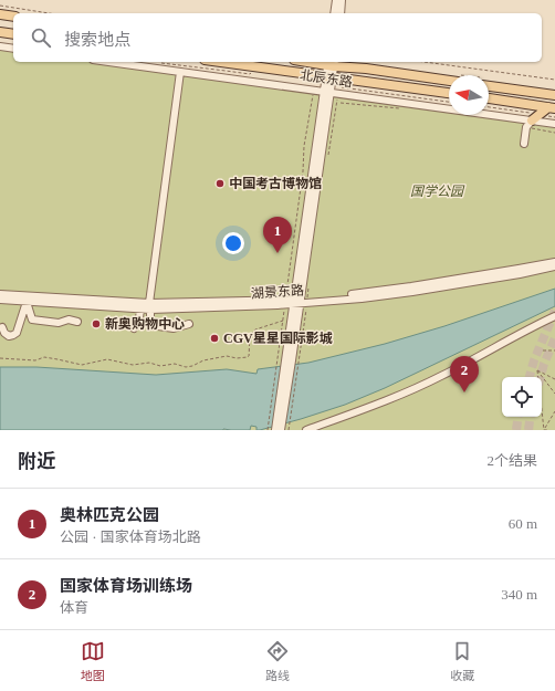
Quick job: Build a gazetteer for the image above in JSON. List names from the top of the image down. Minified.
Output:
{"streets":{"main road":["北辰东路"],"street":["湖景东路"]},"parks":["国学公园"],"places":["中国考古博物馆","新奥购物中心","CGV星星国际影城"],"north":"left","page":{"search":"搜索地点","pins":["1","2"],"heading":["附近","2个结果"],"list":[{"mark":"1","name":"奥林匹克公园","note":"公园 · 国家体育场北路","value":"60 m"},{"mark":"2","name":"国家体育场训练场","note":"体育","value":"340 m"}],"nav":["地图","路线","收藏"]}}
